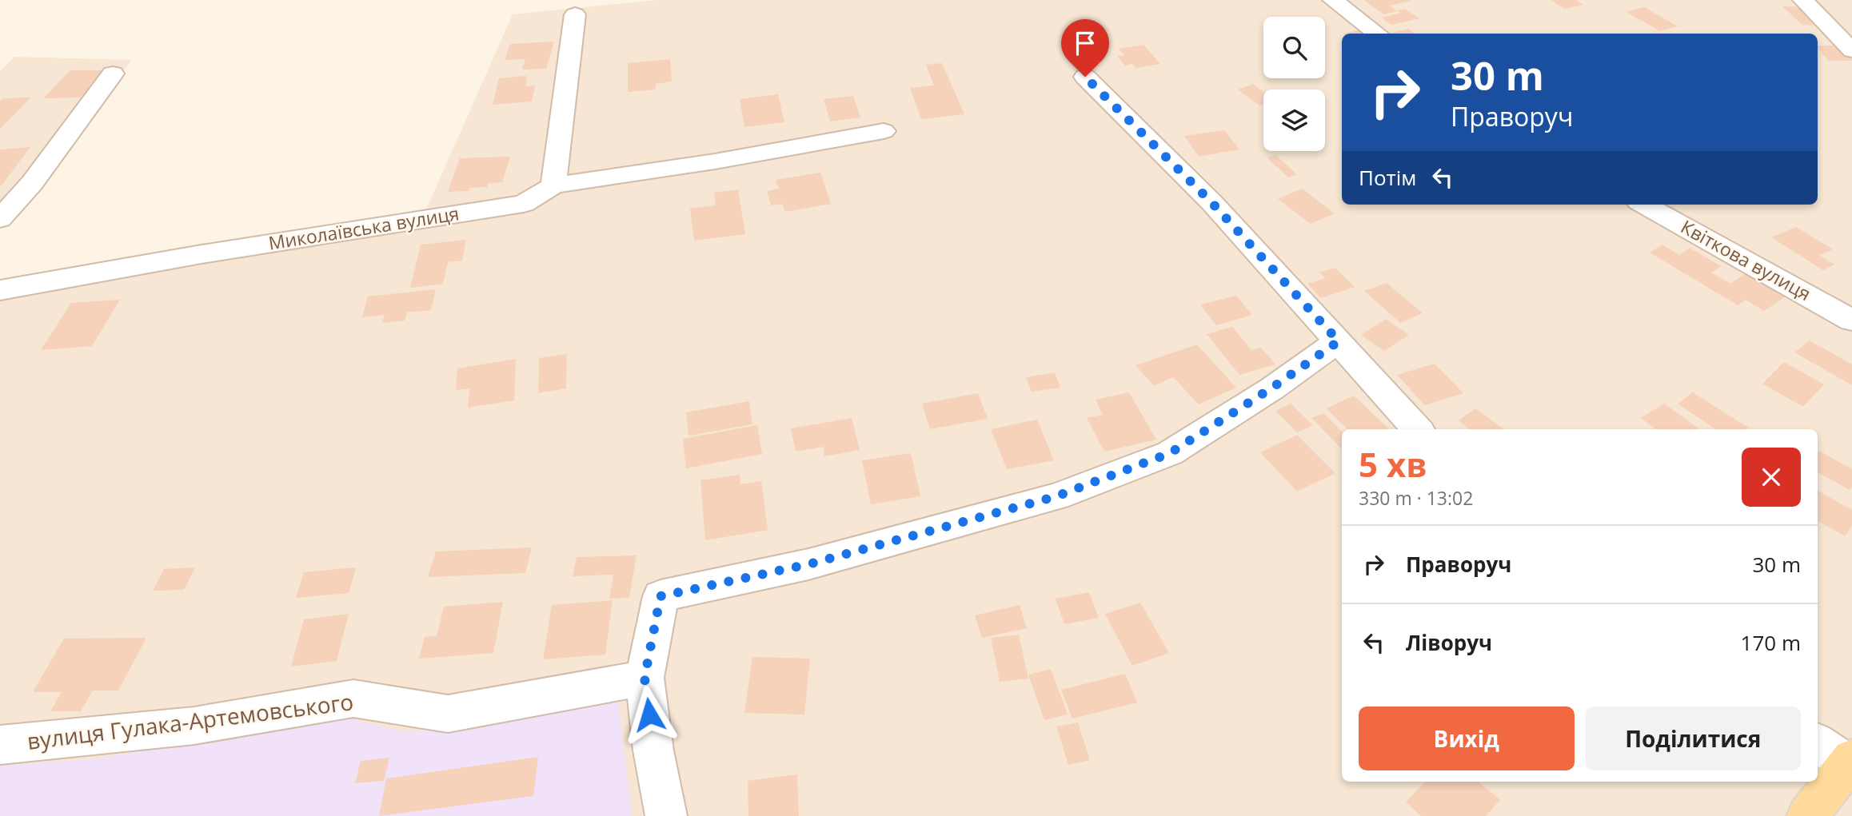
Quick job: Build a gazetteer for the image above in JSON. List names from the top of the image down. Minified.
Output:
{"streets":{"street":["Миколаївська вулиця","Квіткова вулиця","вулиця Гулака-Артемовського"]},"page":{"turn":["30 m","Праворуч"],"then":"Потім","heading":["5 хв","330 m · 13:02"],"list":[{"name":"Праворуч","value":"30 m"},{"name":"Ліворуч","value":"170 m"}],"buttons":["Вихід","Поділитися"]}}
